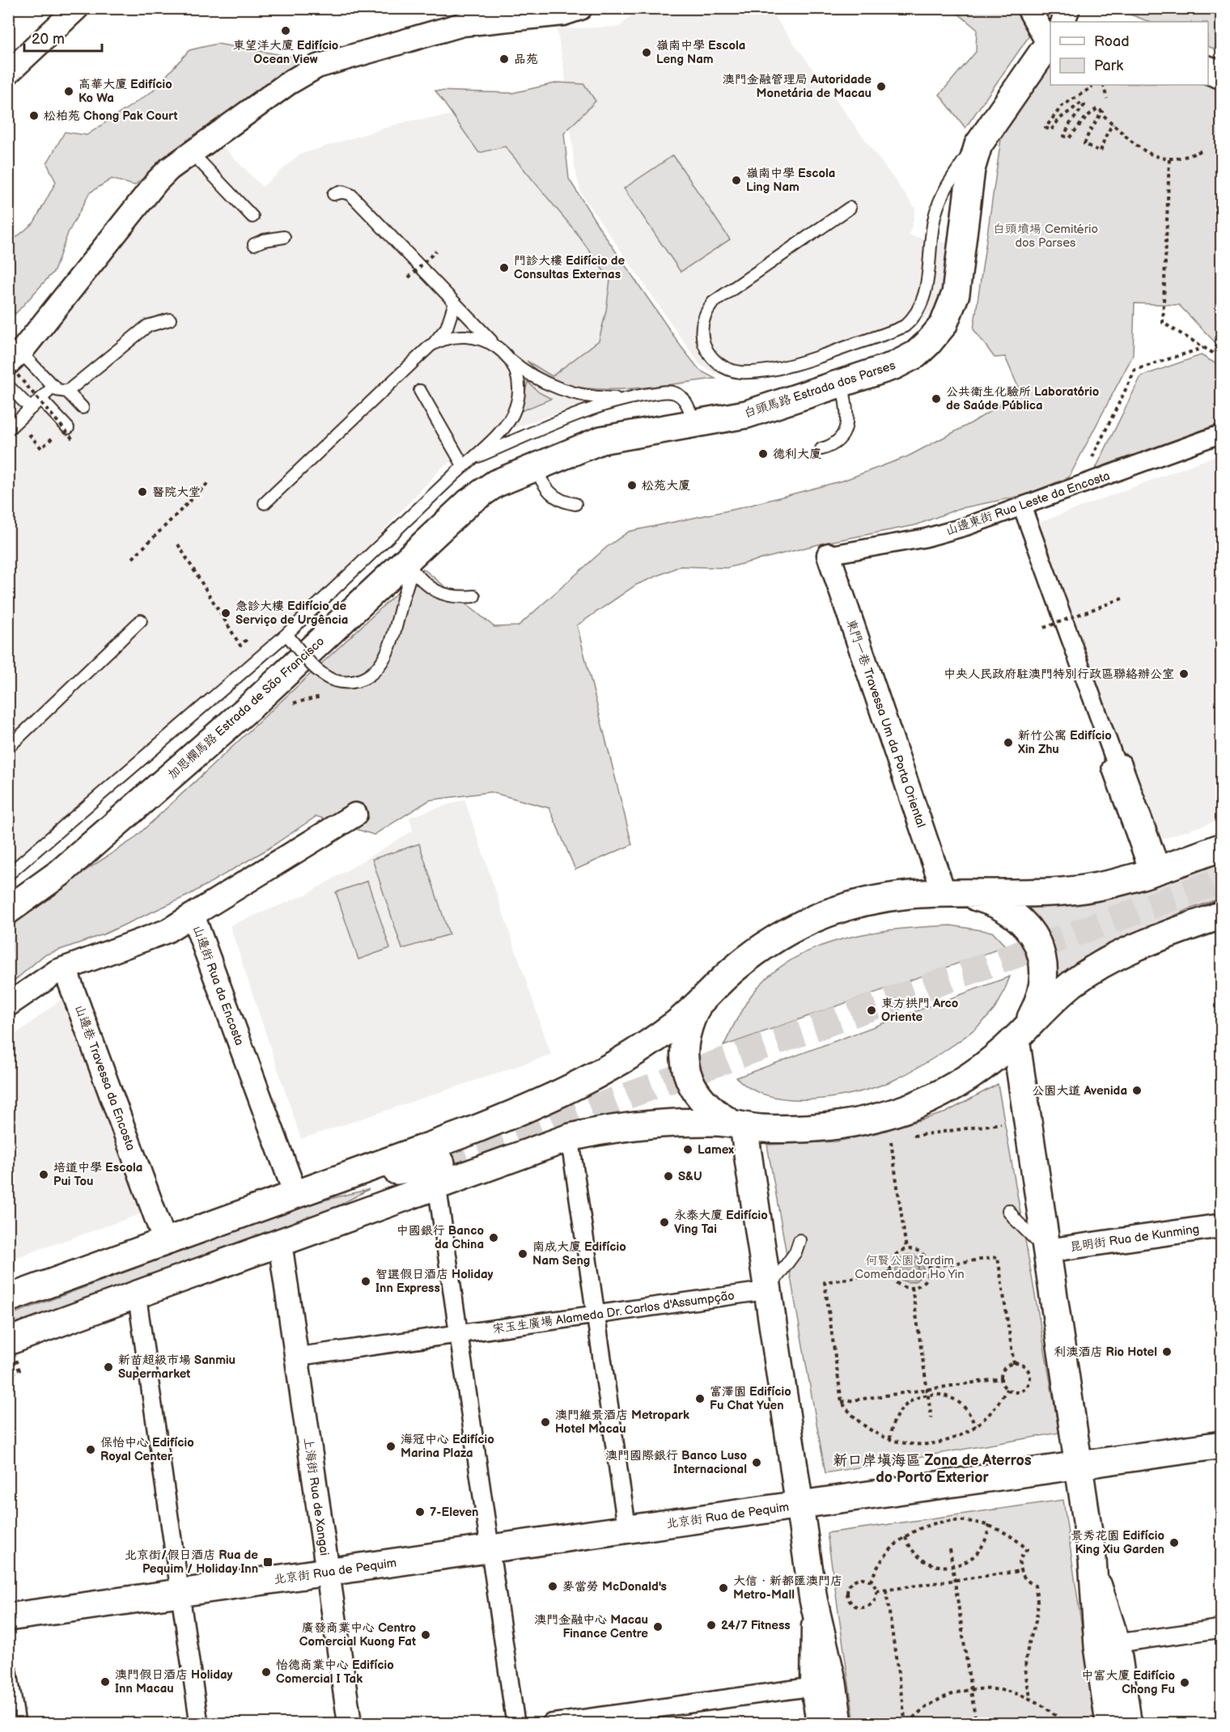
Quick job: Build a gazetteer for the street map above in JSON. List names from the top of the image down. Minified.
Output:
{"streets":{"main road":["白頭馬路 Estrada dos Parses","加思欄馬路 Estrada de São Francisco","北京街 Rua de Pequim"],"street":["山邊東街 Rua Leste da Encosta","東門一巷 Travessa Um da Porta Oriental","山邊街 Rua da Encosta","山邊巷 Travessa da Encosta","昆明街 Rua de Kunming","宋玉生廣場 Alameda Dr. Carlos d'Assumpção","上海街 Rua de Xangai"]},"crossings":[["白頭馬路 Estrada dos Parses","加思欄馬路 Estrada de São Francisco"],["山邊東街 Rua Leste da Encosta","東門一巷 Travessa Um da Porta Oriental"],["山邊街 Rua da Encosta","山邊巷 Travessa da Encosta"],["上海街 Rua de Xangai","北京街 Rua de Pequim"]],"districts":["新口岸填海區 Zona de Aterros do Porto Exterior"],"parks":["白頭墳場 Cemitério dos Parses","何賢公園 Jardim Comendador Ho Yin"],"places":{"other":["東望洋大廈 Edifício Ocean View","嶺南中學 Escola Leng Nam","品苑","澳門金融管理局 Autoridade Monetária de Macau","高華大廈 Edifício Ko Wa","松柏苑 Chong Pak Court","嶺南中學 Escola Ling Nam","門診大樓 Edifício de Consultas Externas","公共衛生化驗所 Laboratório de Saúde Pública","德利大廈","松苑大廈","醫院大堂","急診大樓 Edifício de Serviço de Urgência","中央人民政府駐澳門特別行政區聯絡辦公室","新竹公寓 Edifício Xin Zhu","東方拱門 Arco Oriente","公園大道 Avenida","Lamex","培道中學 Escola Pui Tou","S&U","永泰大廈 Edifício Ving Tai","中國銀行 Banco da China","南成大廈 Edifício Nam Seng","智選假日酒店 Holiday Inn Express","利澳酒店 Rio Hotel","新苗超級市場 Sanmiu Supermarket","富澤園 Edifício Fu Chat Yuen","澳門維景酒店 Metropark Hotel Macau","海冠中心 Edifício Marina Plaza","保怡中心 Edifício Royal Center","澳門國際銀行 Banco Luso Internacional","7-Eleven","景秀花園 Edifício King Xiu Garden","麥當勞 McDonald's","大信．新都匯澳門店 Metro-Mall","24/7 Fitness","澳門金融中心 Macau Finance Centre","廣發商業中心 Centro Comercial Kuong Fat","怡德商業中心 Edifício Comercial I Tak","澳門假日酒店 Holiday Inn Macau","中富大廈 Edifício Chong Fu"],"transit":["北京街/假日酒店 Rua de Pequim / Holiday Inn"]},"legend":["Road","Park"],"scale_bar":"20 m"}
